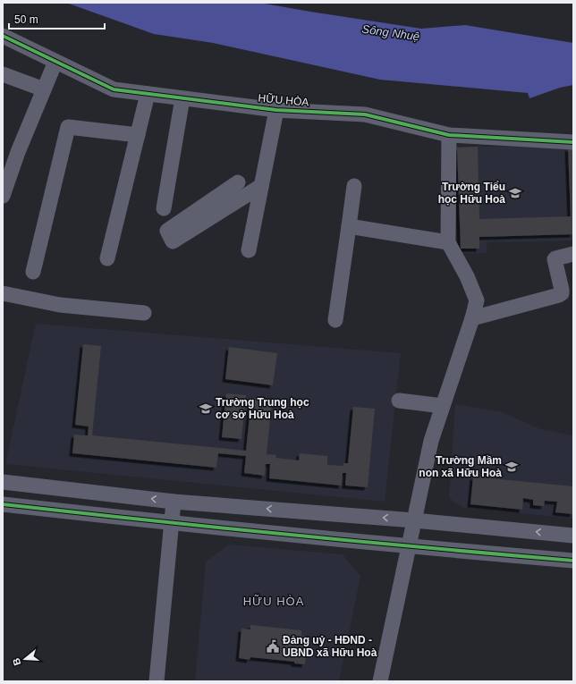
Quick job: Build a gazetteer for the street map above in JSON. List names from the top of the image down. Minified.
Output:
{"streets":{"street":["HỮU HÒA"]},"districts":["HỮU HÒA"],"water":["Sông Nhuệ"],"places":{"school or university":["Trường Tiểu học Hữu Hoà","Trường Trung học cơ sở Hữu Hoà","Trường Mầm non xã Hữu Hoà"],"public building":["Đảng uỷ - HĐND - UBND xã Hữu Hoà"]},"scale_bar":"50 m","north":"left"}
